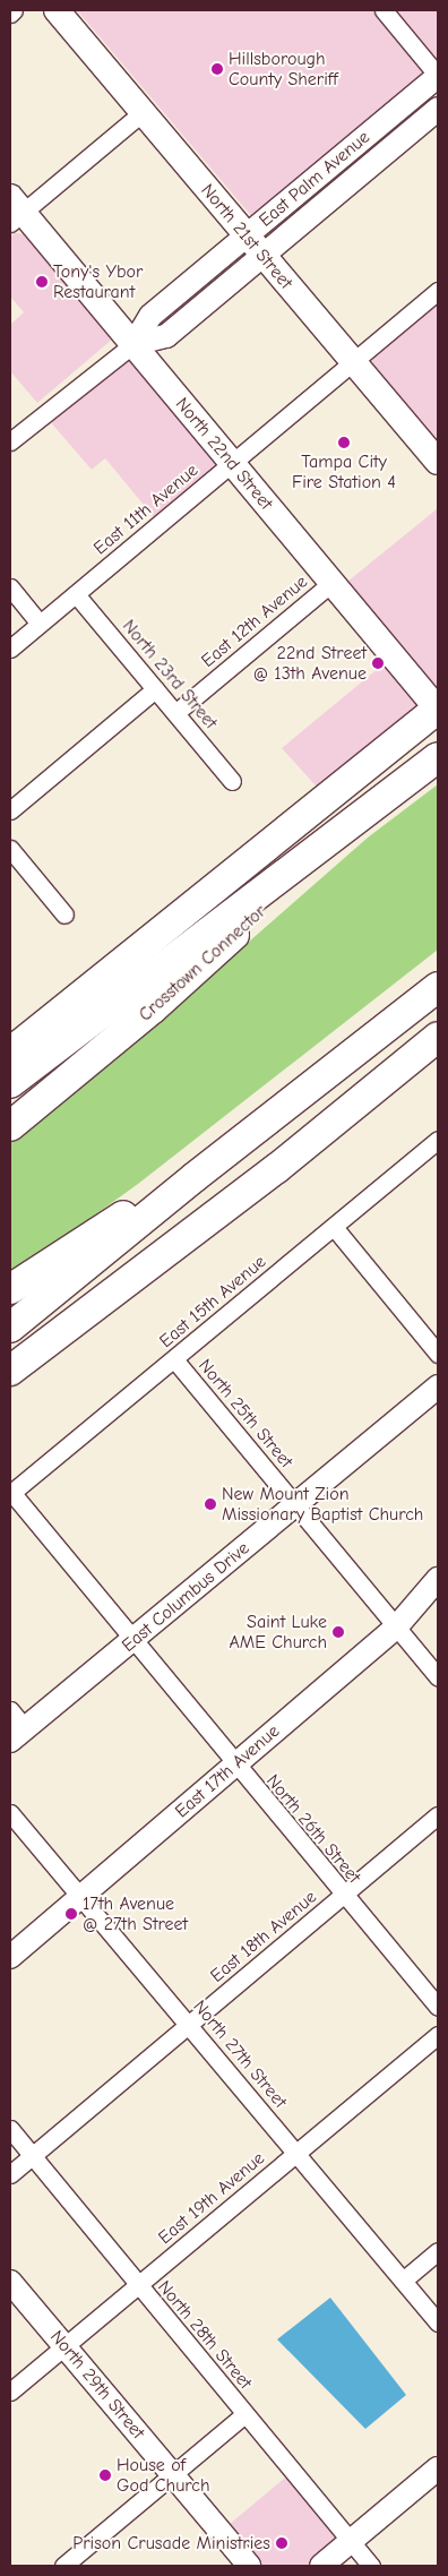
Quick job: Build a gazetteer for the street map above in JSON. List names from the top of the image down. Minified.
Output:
{"streets":{"highway":["Crosstown Connector"],"main road":["North 21st Street","North 22nd Street"],"street":["East Palm Avenue","East 11th Avenue","East 12th Avenue","North 23rd Street","East 15th Avenue","North 25th Street","East Columbus Drive","East 17th Avenue","North 26th Street","East 18th Avenue","North 27th Street","East 19th Avenue","North 28th Street","North 29th Street"]},"crossings":[["East Palm Avenue","North 21st Street"],["East Palm Avenue","North 22nd Street"],["North 21st Street","East 11th Avenue"],["North 22nd Street","East 11th Avenue"],["North 22nd Street","East 12th Avenue"],["East 11th Avenue","North 23rd Street"],["East 12th Avenue","North 23rd Street"],["East 15th Avenue","North 25th Street"],["East 15th Avenue","North 26th Street"],["North 25th Street","East Columbus Drive"],["North 25th Street","East 17th Avenue"],["East Columbus Drive","North 26th Street"],["East 17th Avenue","North 26th Street"],["East 17th Avenue","North 27th Street"],["North 26th Street","East 18th Avenue"],["East 18th Avenue","North 27th Street"],["East 18th Avenue","North 28th Street"],["North 27th Street","East 19th Avenue"],["East 19th Avenue","North 28th Street"],["East 19th Avenue","North 29th Street"]],"places":["Hillsborough County Sheriff","Tony's Ybor Restaurant","Tampa City Fire Station 4","22nd Street @ 13th Avenue","New Mount Zion Missionary Baptist Church","Saint Luke AME Church","17th Avenue @ 27th Street","House of God Church","Prison Crusade Ministries"]}
